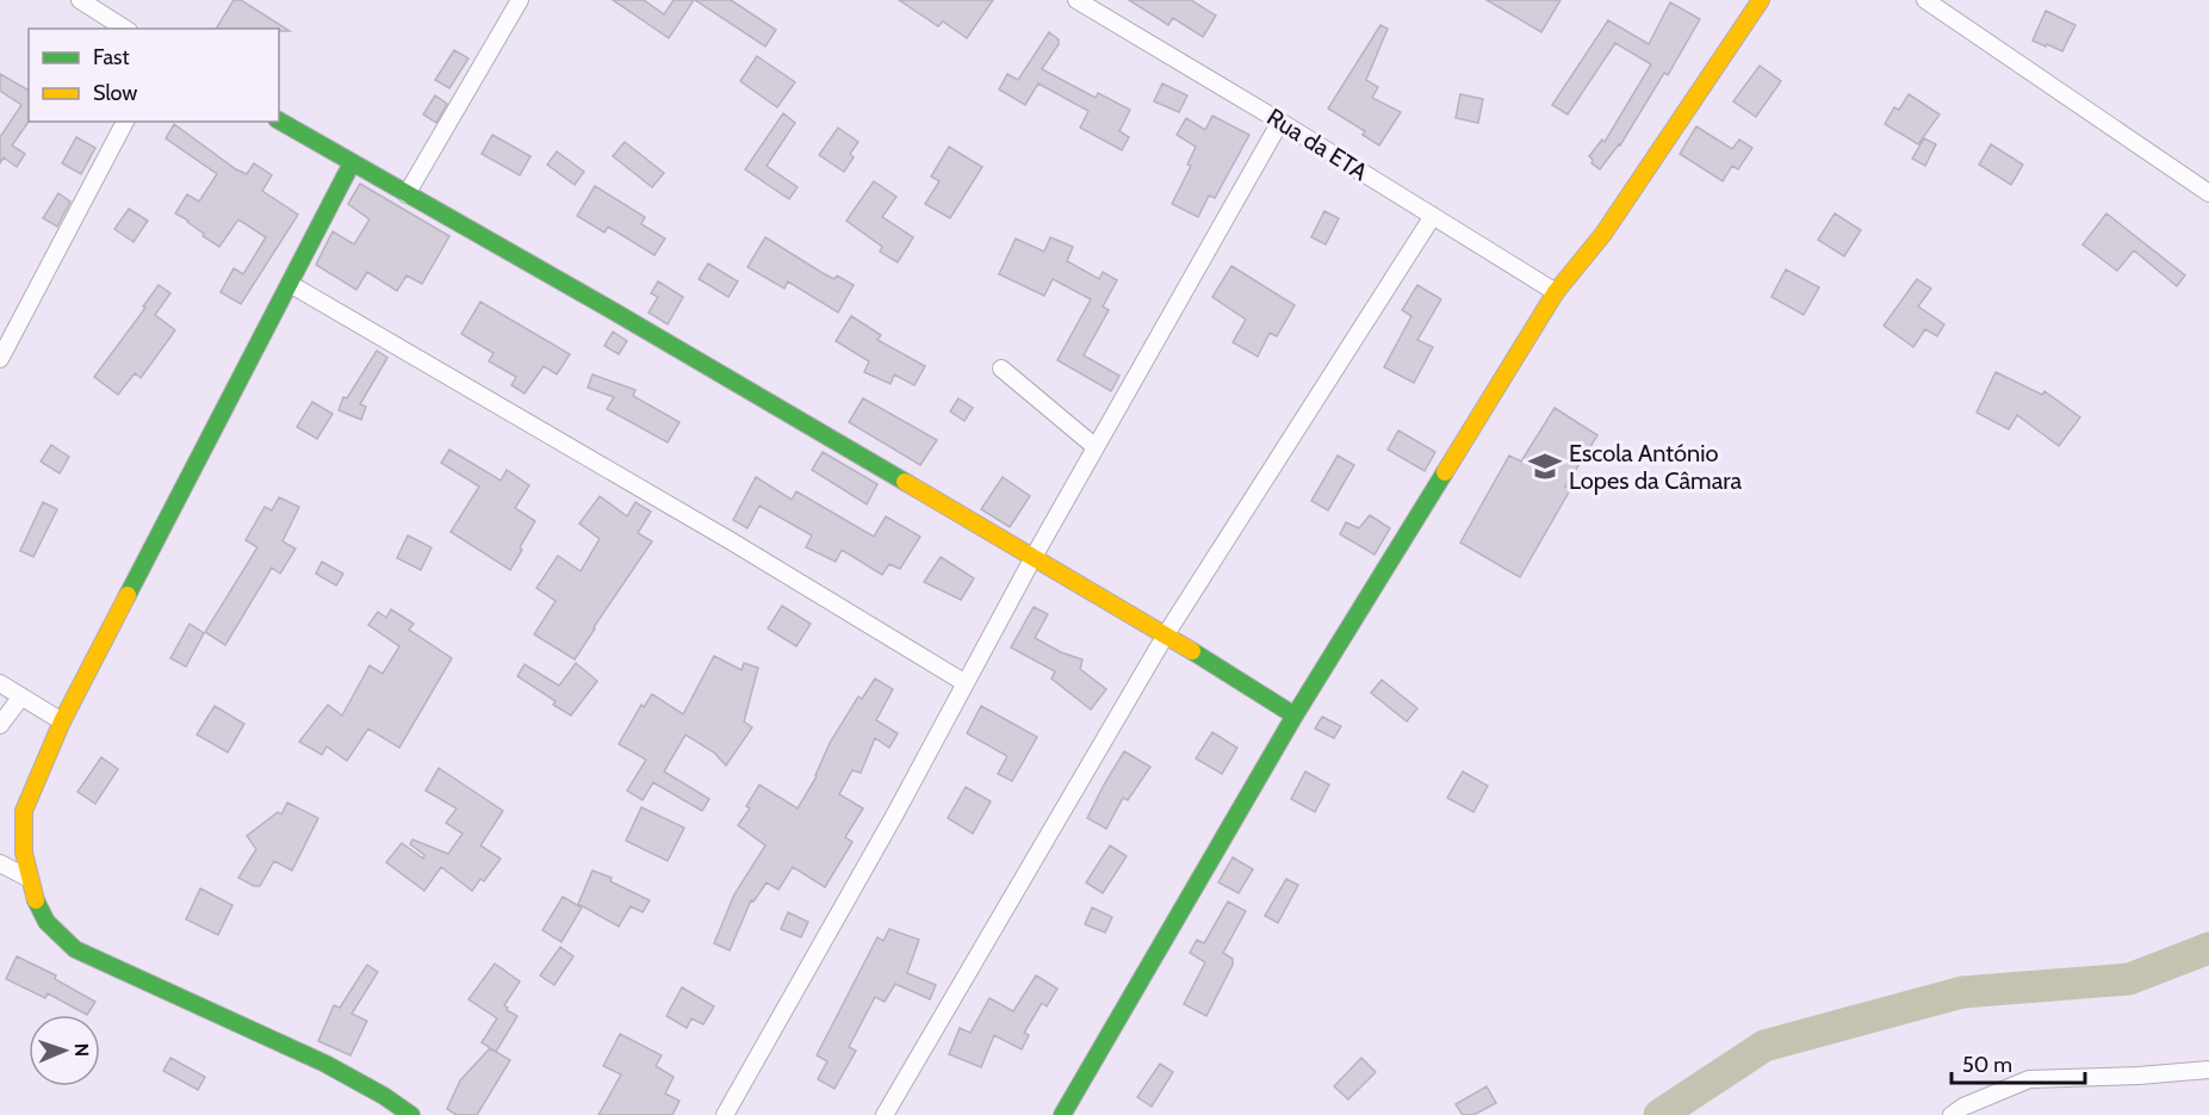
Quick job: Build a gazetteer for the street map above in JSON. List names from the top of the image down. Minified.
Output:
{"streets":{"street":["Rua da ETA"]},"places":{"school or university":["Escola António Lopes da Câmara"]},"legend":["Fast","Slow"],"scale_bar":"50 m","north":"right"}
